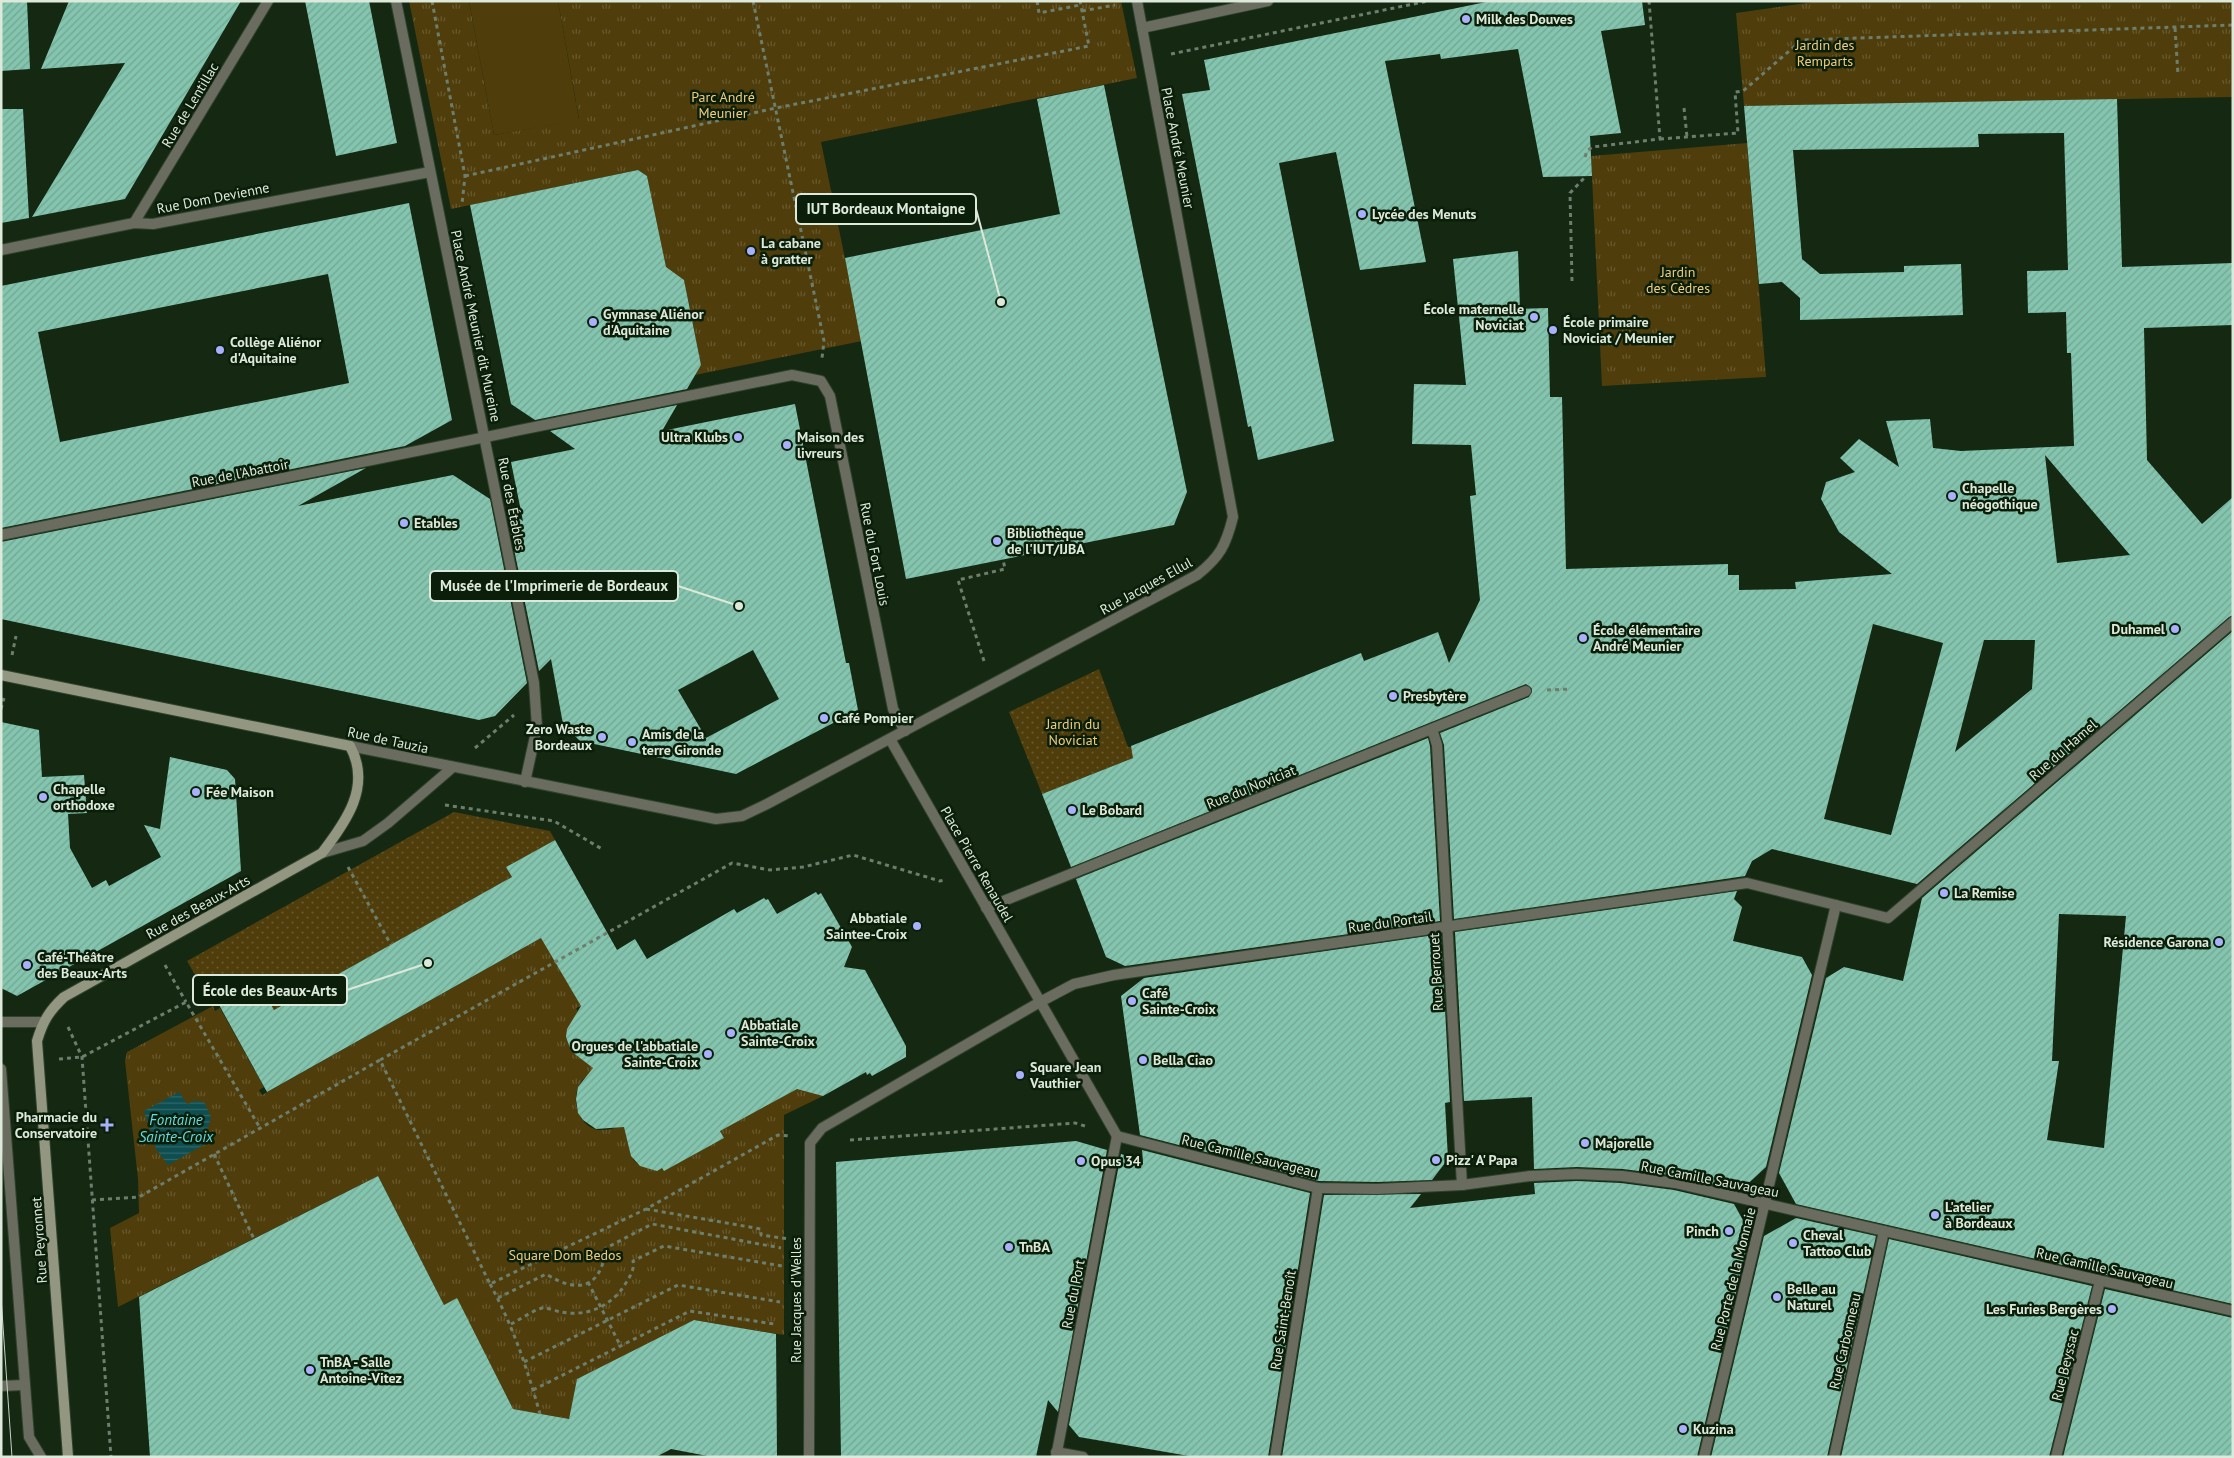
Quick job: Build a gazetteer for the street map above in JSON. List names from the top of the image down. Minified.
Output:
{"streets":{"street":["Rue de Lentillac","Place André Meunier","Rue Dom Devienne","Place André Meunier dit Mureine","Rue de l'Abattoir","Rue des Étables","Rue du Fort Louis","Rue Jacques Ellul","Rue de Tauzia","Rue du Hamel","Rue du Noviciat","Place Pierre Renaudel","Rue des Beaux-Arts","Rue du Portail","Rue Berrouet","Rue Camille Sauvageau","Rue Peyronnet","Rue Porte de la Monnaie","Rue du Port","Rue Jacques d'Welles","Rue Saint-Benoît","Rue Carbonneau","Rue Beyssac"]},"crossings":[["Rue de Lentillac","Rue Dom Devienne"],["Place André Meunier","Rue Jacques Ellul"],["Rue Dom Devienne","Place André Meunier dit Mureine"],["Place André Meunier dit Mureine","Rue de l'Abattoir"],["Place André Meunier dit Mureine","Rue des Étables"],["Place André Meunier dit Mureine","Rue du Fort Louis"],["Rue de l'Abattoir","Rue des Étables"],["Rue des Étables","Rue de Tauzia"],["Rue du Fort Louis","Rue Jacques Ellul"],["Rue de Tauzia","Place Pierre Renaudel"],["Rue de Tauzia","Rue des Beaux-Arts"],["Rue du Hamel","Rue du Portail"],["Rue du Hamel","Rue Porte de la Monnaie"],["Rue du Noviciat","Place Pierre Renaudel"],["Rue du Noviciat","Rue Berrouet"],["Place Pierre Renaudel","Rue du Portail"],["Place Pierre Renaudel","Rue Camille Sauvageau"],["Place Pierre Renaudel","Rue du Port"],["Rue des Beaux-Arts","Rue Peyronnet"],["Rue du Portail","Rue Berrouet"],["Rue du Portail","Rue Porte de la Monnaie"],["Rue Berrouet","Rue Camille Sauvageau"],["Rue Camille Sauvageau","Rue Porte de la Monnaie"],["Rue Camille Sauvageau","Rue du Port"],["Rue Camille Sauvageau","Rue Saint-Benoît"],["Rue Camille Sauvageau","Rue Carbonneau"],["Rue Camille Sauvageau","Rue Beyssac"]],"water":["Fontaine Sainte-Croix"],"parks":["Jardin des Remparts","Parc André Meunier","Jardin des Cèdres","Jardin du Noviciat","Square Dom Bedos"],"places":{"other":["Milk des Douves","Lycée des Menuts","La cabane à gratter","IUT Bordeaux Montaigne","École maternelle Noviciat","Gymnase Aliénor d'Aquitaine","École primaire Noviciat / Meunier","Collège Aliénor d'Aquitaine","Ultra Klubs","Maison des livreurs","Chapelle néogothique","Etables","Bibliothèque de l'IUT/IJBA","Musée de l'Imprimerie de Bordeaux","Duhamel","École élémentaire André Meunier","Presbytère","Café Pompier","Zero Waste Bordeaux","Amis de la terre Gironde","Fée Maison","Chapelle orthodoxe","Le Bobard","La Remise","Abbatiale Saintee-Croix","Résidence Garona","École des Beaux-Arts","Café-Théâtre des Beaux-Arts","Café Sainte-Croix","Abbatiale Sainte-Croix","Orgues de l'abbatiale Sainte-Croix","Bella Ciao","Square Jean Vauthier","Majorelle","Pizz' A' Papa","Opus 34","L'atelier à Bordeaux","Pinch","Cheval Tattoo Club","TnBA","Belle au Naturel","Les Furies Bergères","TnBA - Salle Antoine-Vitez","Kuzina"],"health":["Pharmacie du Conservatoire"]}}
